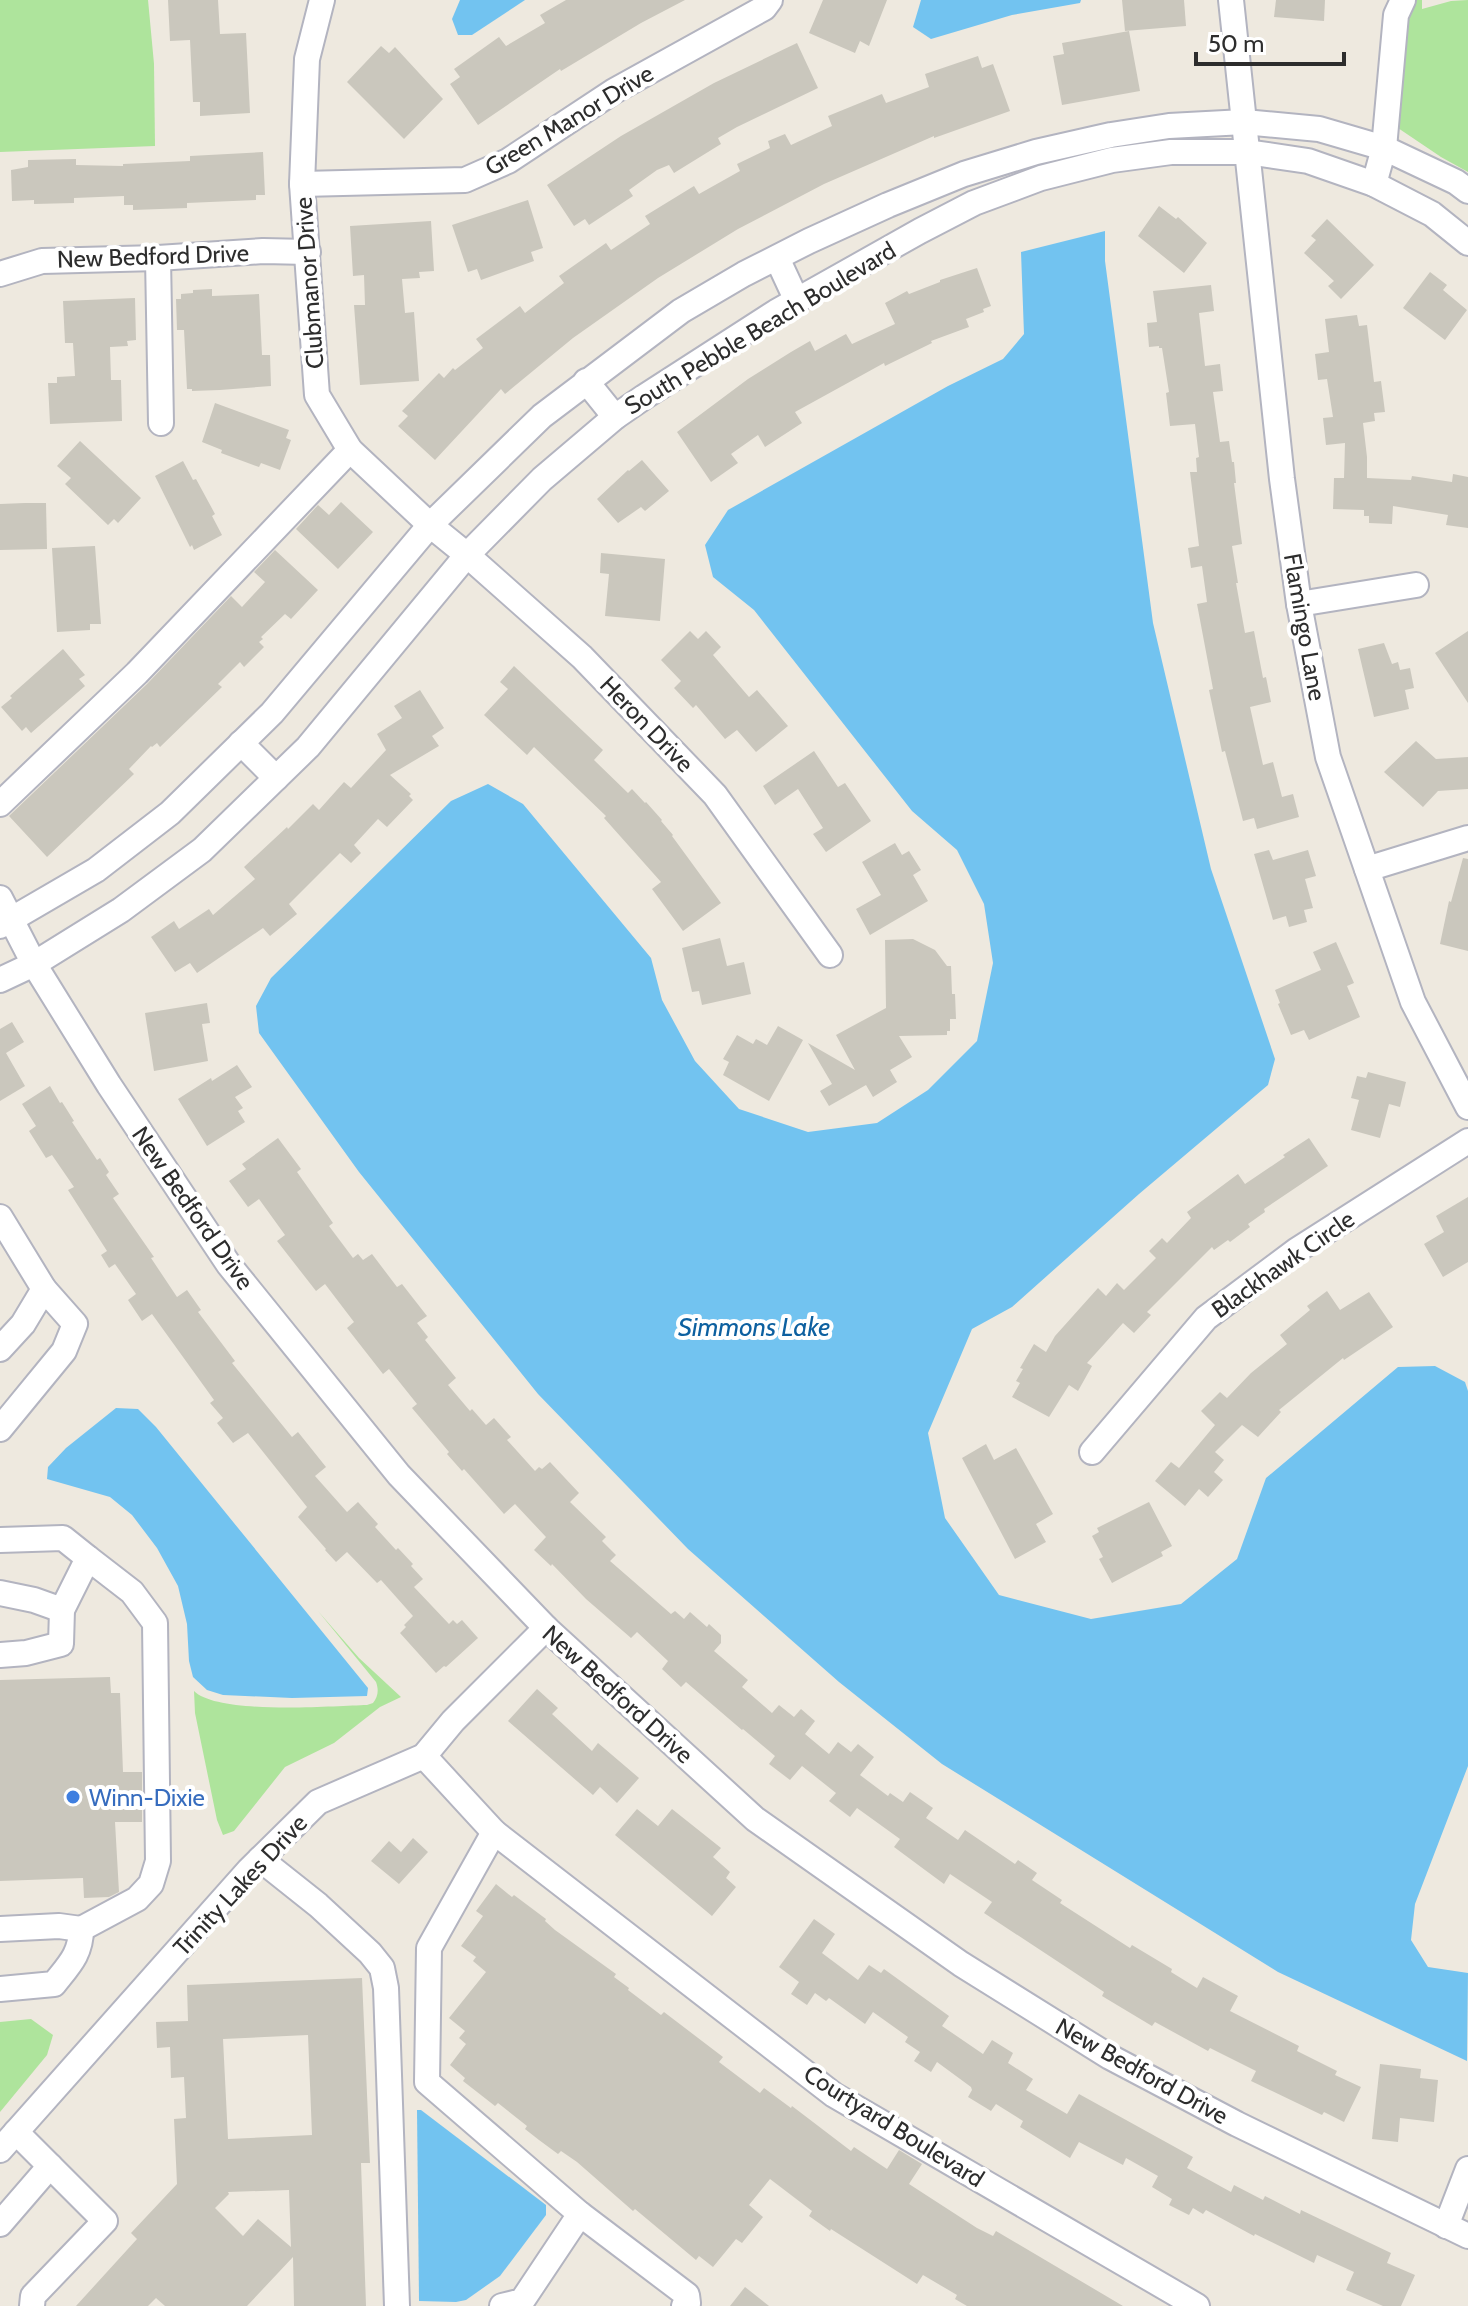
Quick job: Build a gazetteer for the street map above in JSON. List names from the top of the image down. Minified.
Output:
{"streets":{"street":["Green Manor Drive","New Bedford Drive","Clubmanor Drive","South Pebble Beach Boulevard","Flamingo Lane","Heron Drive","Blackhawk Circle","Trinity Lakes Drive","Courtyard Boulevard"]},"crossings":[["Green Manor Drive","Clubmanor Drive"],["New Bedford Drive","Clubmanor Drive"],["New Bedford Drive","South Pebble Beach Boulevard"],["New Bedford Drive","Trinity Lakes Drive"],["Clubmanor Drive","South Pebble Beach Boulevard"],["Clubmanor Drive","Heron Drive"],["South Pebble Beach Boulevard","Flamingo Lane"],["South Pebble Beach Boulevard","Heron Drive"],["Trinity Lakes Drive","Courtyard Boulevard"]],"water":["Simmons Lake"],"places":["Winn-Dixie"],"scale_bar":"50 m"}
